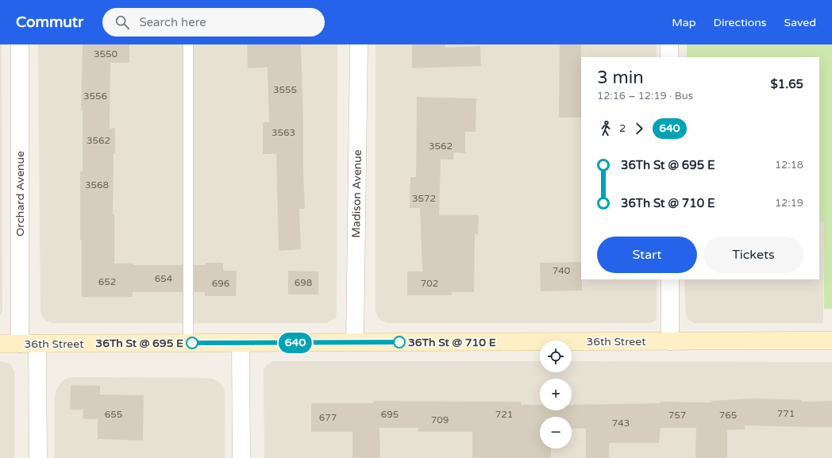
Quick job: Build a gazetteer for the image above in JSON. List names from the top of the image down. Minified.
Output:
{"streets":{"main road":["36th Street"],"street":["Orchard Avenue","Madison Avenue"]},"crossings":[["Orchard Avenue","36th Street"],["Madison Avenue","36th Street"]],"places":["36Th St @ 710 E","36Th St @ 695 E"],"lines":["bus line 640"],"house_numbers":["3550","3555","3556","3563","3562","3562","3568","3572","740","654","652","698","696","702","771","655","695","721","757","765","677","709","743"],"page":{"header":"Commutr","search":"Search here","nav":["Map","Directions","Saved"],"on_map":"640","heading":["3 min","12:16 – 12:19 · Bus","$1.65"],"legs":["2","640"],"list":[{"name":"36Th St @ 695 E","value":"12:18"},{"name":"36Th St @ 710 E","value":"12:19"}],"buttons":["Start","Tickets"],"map_buttons":["+","−"]}}
